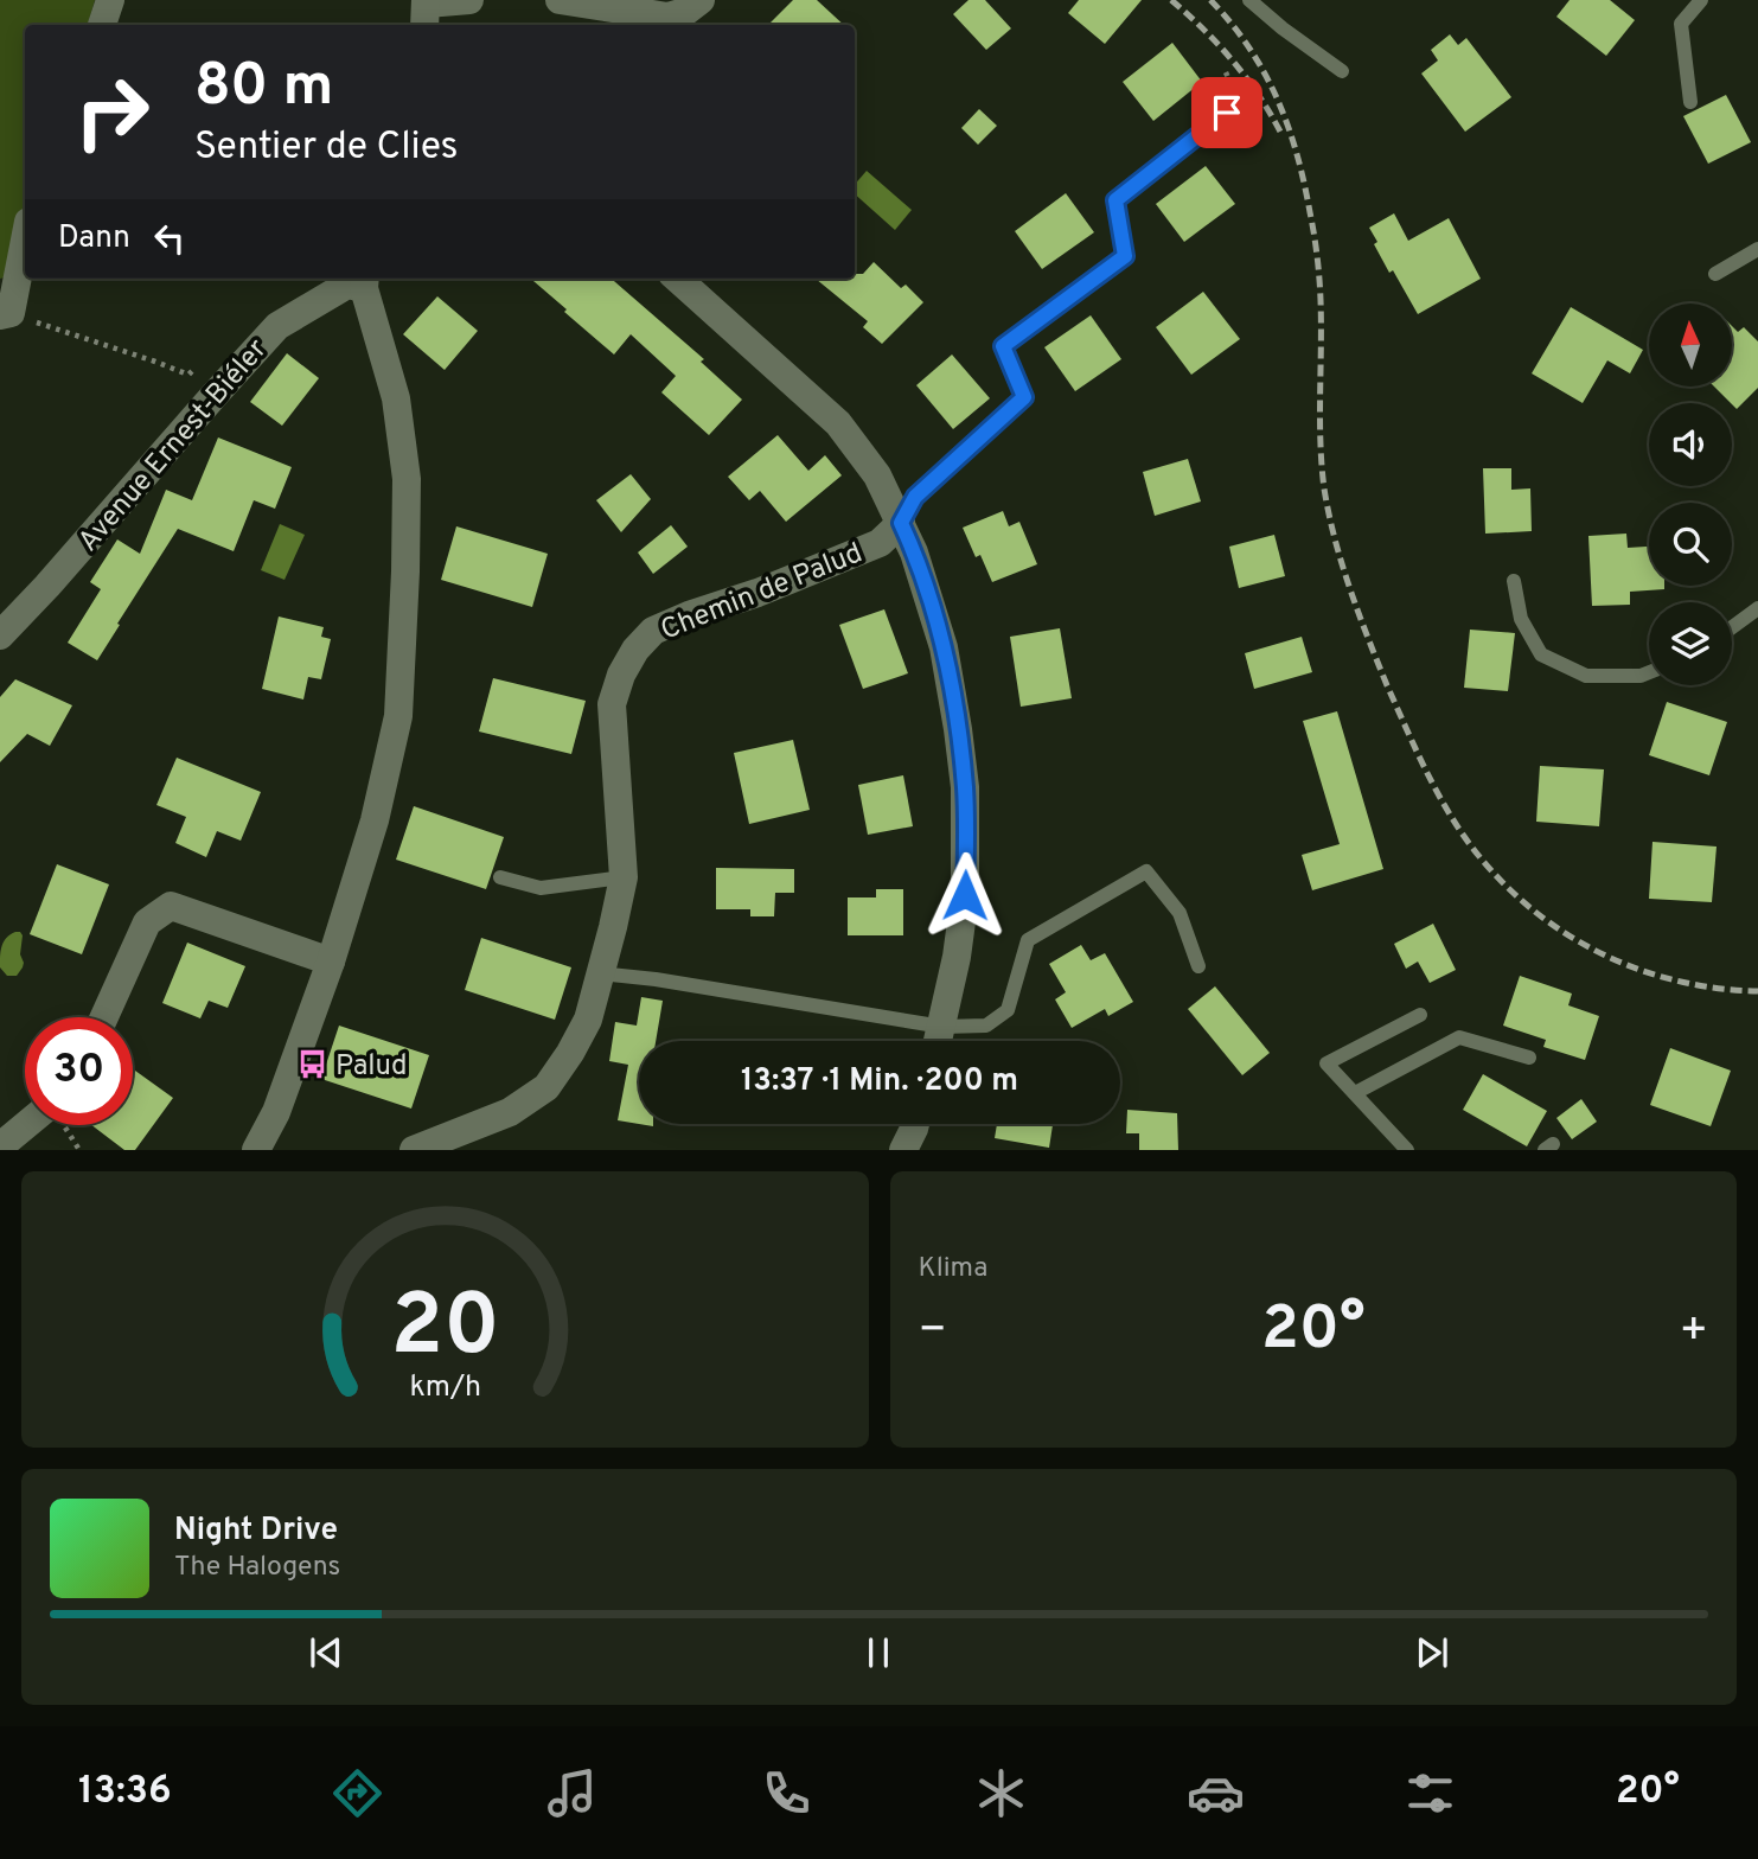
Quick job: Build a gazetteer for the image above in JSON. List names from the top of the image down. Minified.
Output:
{"streets":{"street":["Avenue Ernest-Biéler","Chemin de Palud"]},"places":{"bus stop":["Palud"]},"north":"top","page":{"turn":["80 m","Sentier de Clies"],"then":"Dann","limit":"30","trip":"13:37 · 1 Min. · 200 m","tile":"Klima","heat":["−","20°","+"],"song":["Night Drive","The Halogens"],"tabs":["13:36","20°"],"gauge":["20","km/h"]}}
